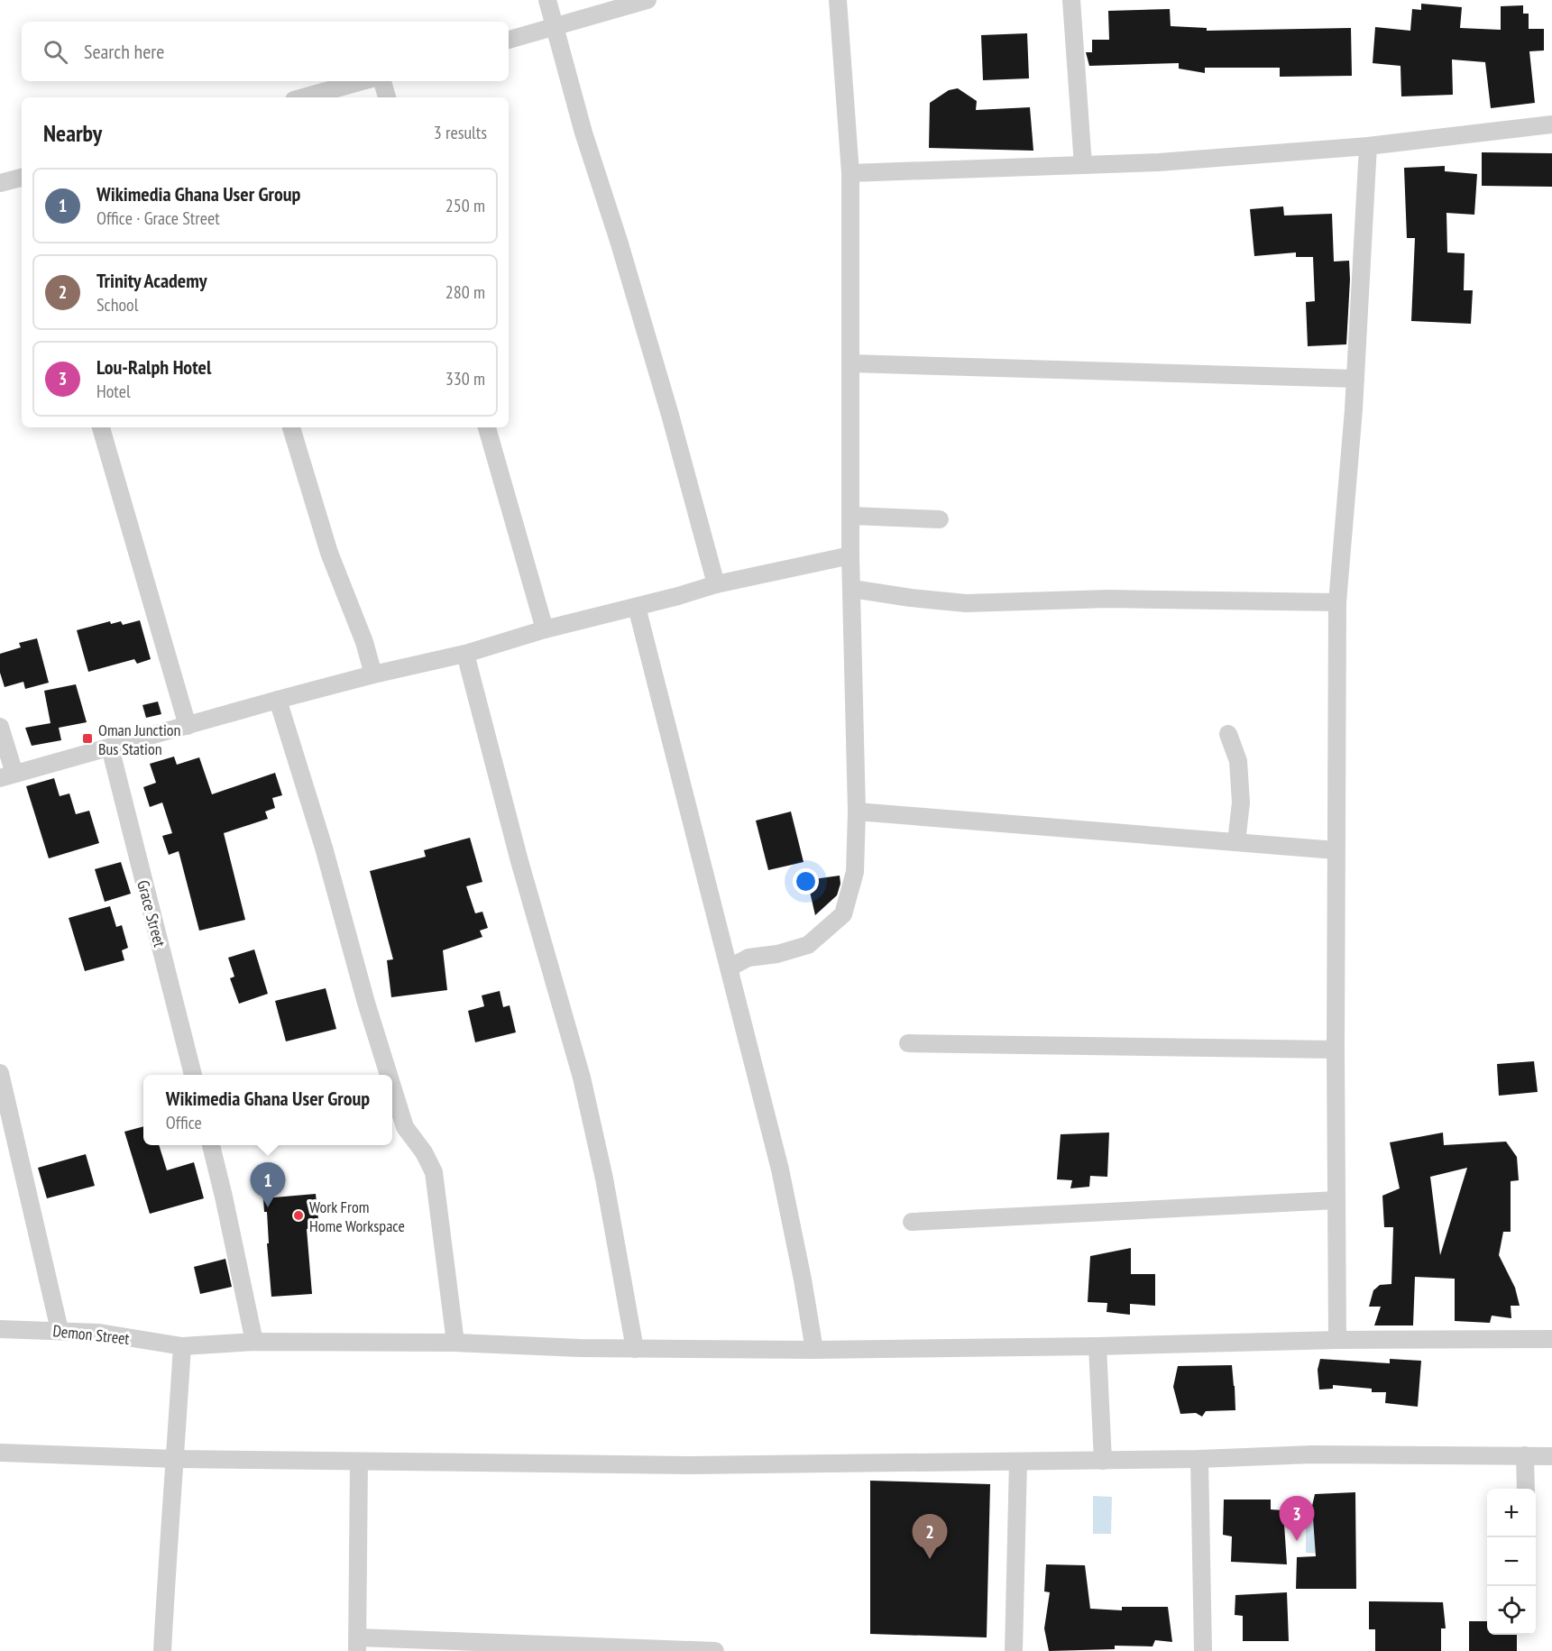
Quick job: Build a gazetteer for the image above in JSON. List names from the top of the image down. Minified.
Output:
{"streets":{"street":["Grace Street","Demon Street"]},"places":{"transit":["Oman Junction Bus Station"],"other":["Work From Home Workspace"]},"page":{"search":"Search here","heading":["Nearby","3 results"],"list":[{"mark":"1","name":"Wikimedia Ghana User Group","note":"Office · Grace Street","value":"250 m"},{"mark":"2","name":"Trinity Academy","note":"School","value":"280 m"},{"mark":"3","name":"Lou-Ralph Hotel","note":"Hotel","value":"330 m"}],"popup":["Wikimedia Ghana User Group","Office"],"pins":["1","3","2"],"map_buttons":["+","−"]}}
